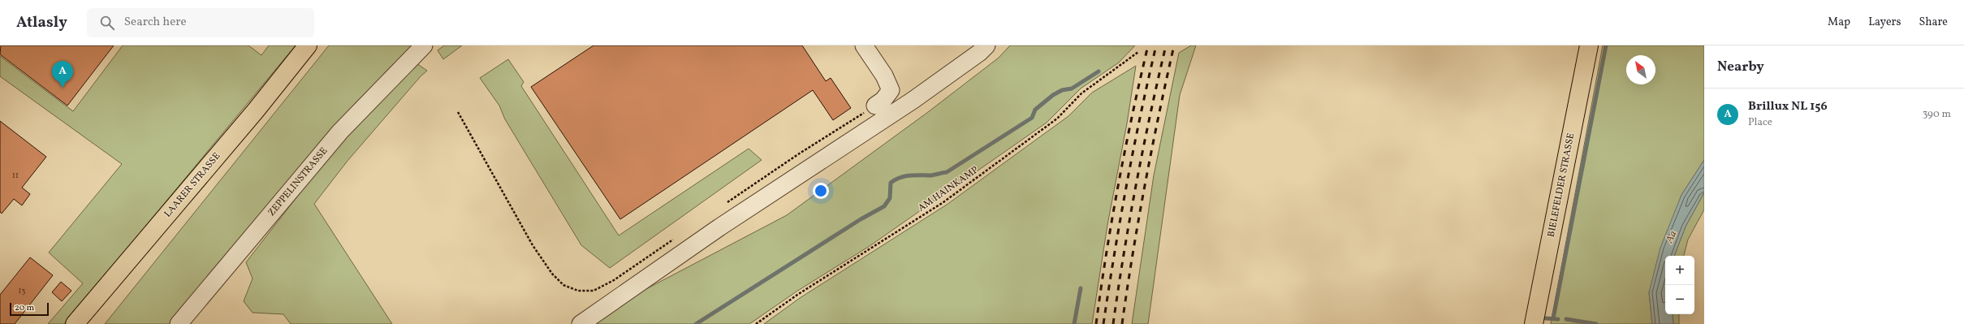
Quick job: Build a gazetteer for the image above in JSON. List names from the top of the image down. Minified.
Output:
{"streets":{"main road":["LAARER STRASSE","BIELEFELDER STRASSE"],"street":["ZEPPELINSTRASSE"],"path":["AM HAINKAMP"]},"water":["Aa"],"house_numbers":["11","13"],"scale_bar":"20 m","north":"top left","page":{"header":"Atlasly","search":"Search here","nav":["Map","Layers","Share"],"heading":"Nearby","pins":"A","list":[{"mark":"A","name":"Brillux NL 156","note":"Place","value":"390 m"}],"map_buttons":["+","−"],"scale":"20 m"}}
